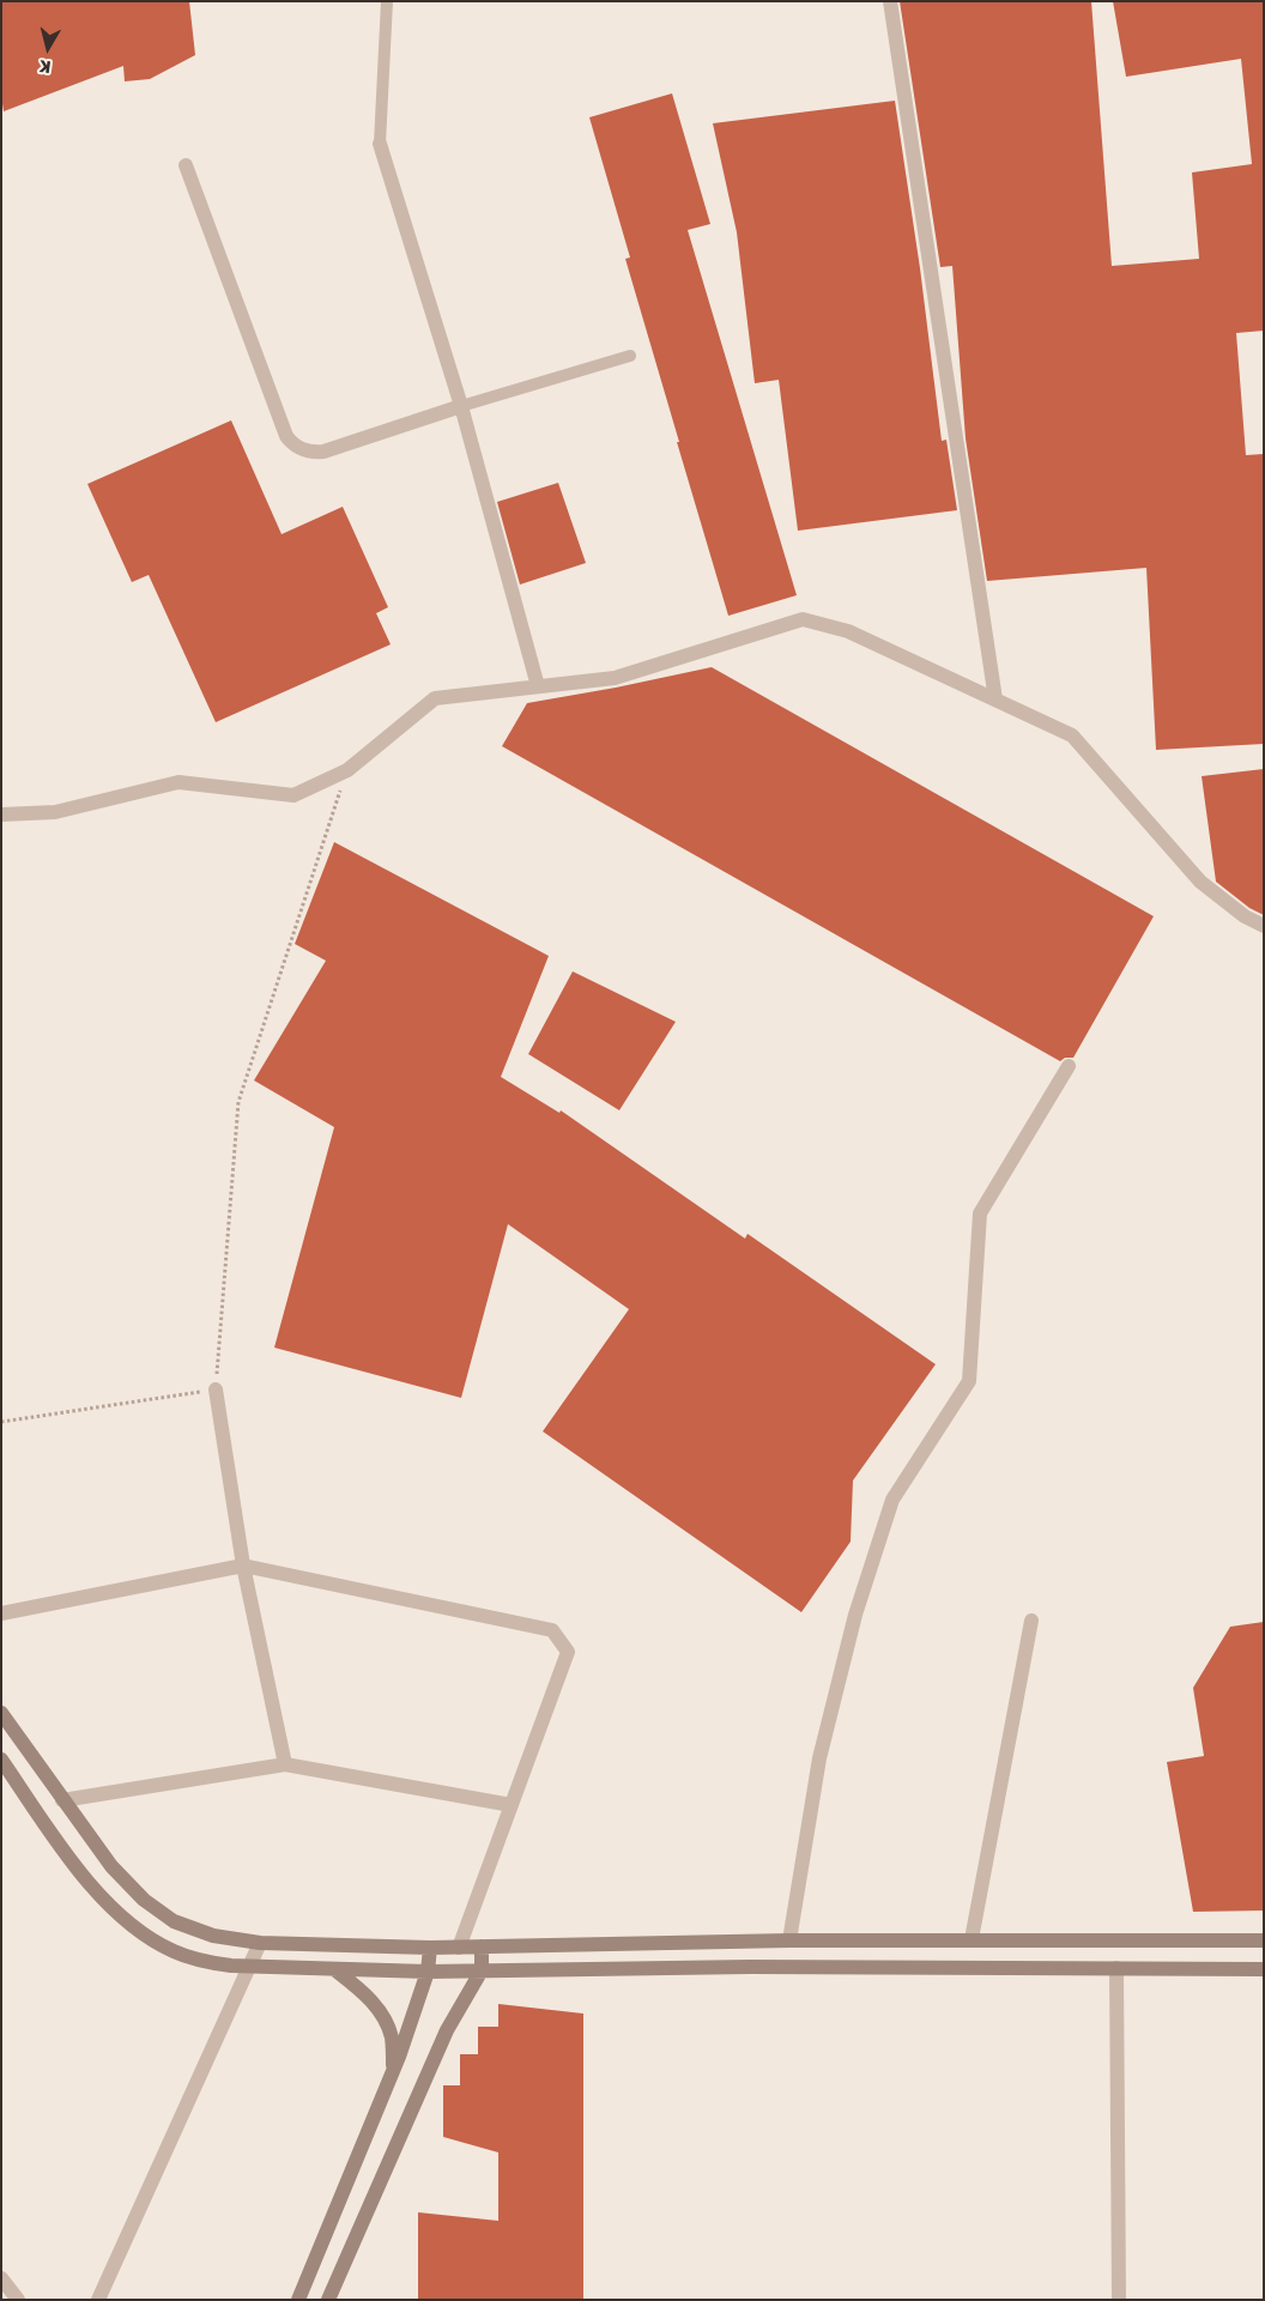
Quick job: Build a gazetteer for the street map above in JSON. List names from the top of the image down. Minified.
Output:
{"north":"bottom"}
